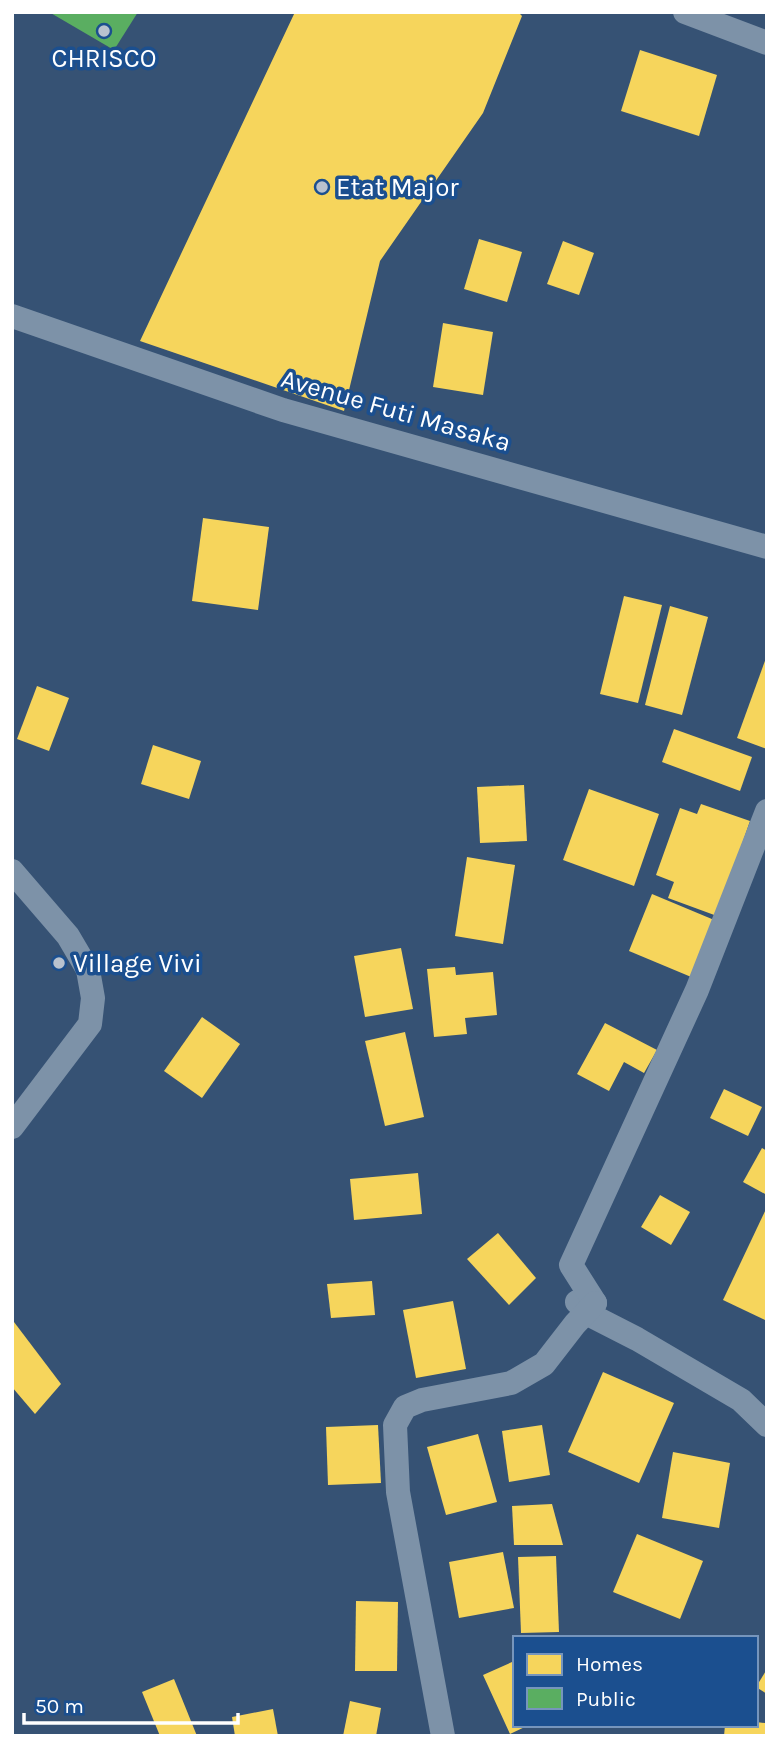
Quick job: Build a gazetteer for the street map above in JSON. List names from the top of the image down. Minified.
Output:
{"streets":{"street":["Avenue Futi Masaka"]},"places":["CHRISCO","Etat Major","Village Vivi"],"legend":["Homes","Public"],"scale_bar":"50 m"}
